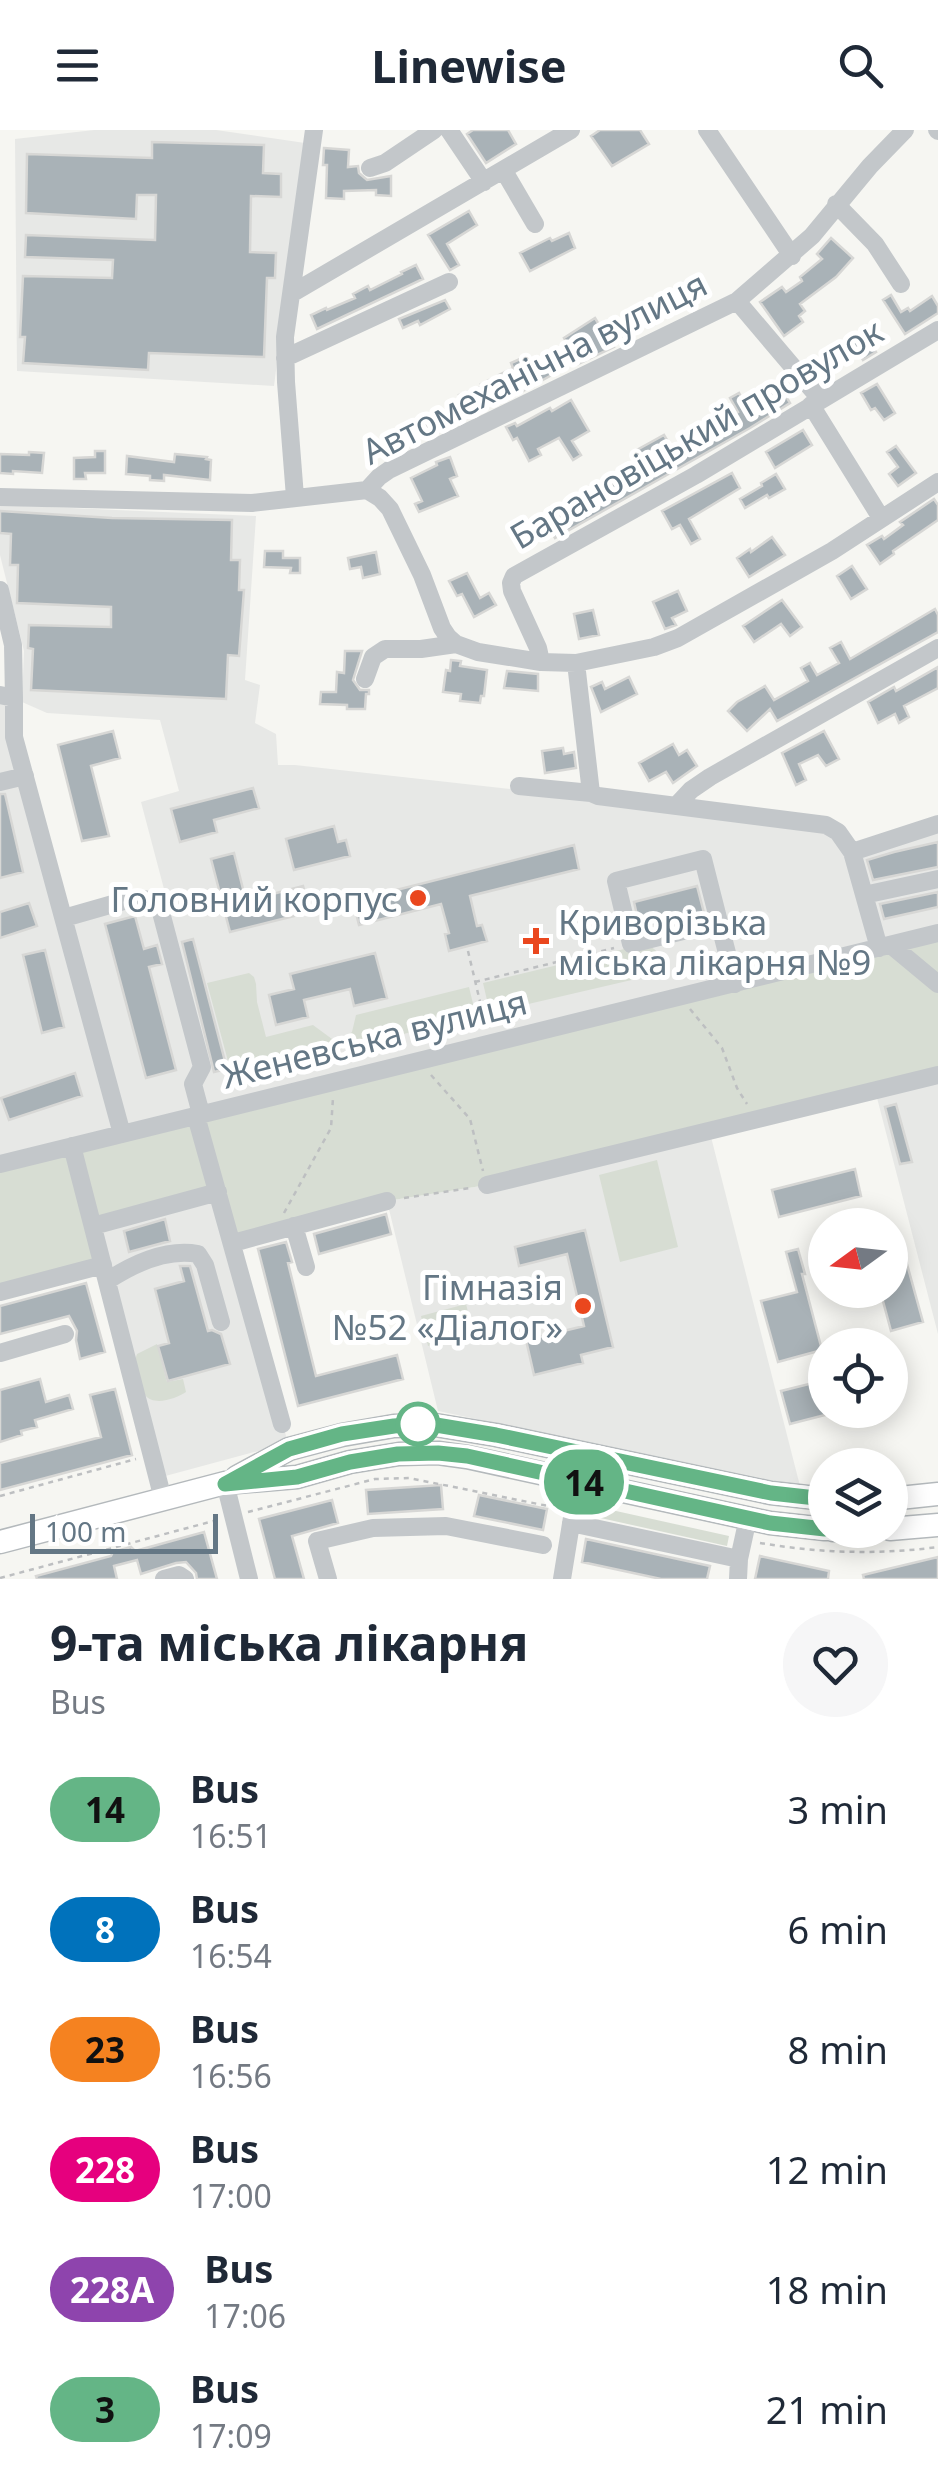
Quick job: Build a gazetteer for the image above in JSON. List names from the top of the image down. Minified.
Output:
{"streets":{"street":["Автомеханічна вулиця","Барановіцький провулок","Женевська вулиця"]},"places":{"other":["Головний корпус","Гімназія №52 «Діалог»"],"health":["Криворізька міська лікарня №9"]},"lines":["bus line 14"],"scale_bar":"100 m","north":"left","page":{"header":"Linewise","on_map":"14","scale":"100 m","heading":["9-та міська лікарня","Bus"],"list":[{"mark":"14","name":"Bus","note":"16:51","value":"3 min"},{"mark":"8","name":"Bus","note":"16:54","value":"6 min"},{"mark":"23","name":"Bus","note":"16:56","value":"8 min"},{"mark":"228","name":"Bus","note":"17:00","value":"12 min"},{"mark":"228А","name":"Bus","note":"17:06","value":"18 min"},{"mark":"3","name":"Bus","note":"17:09","value":"21 min"}]}}
